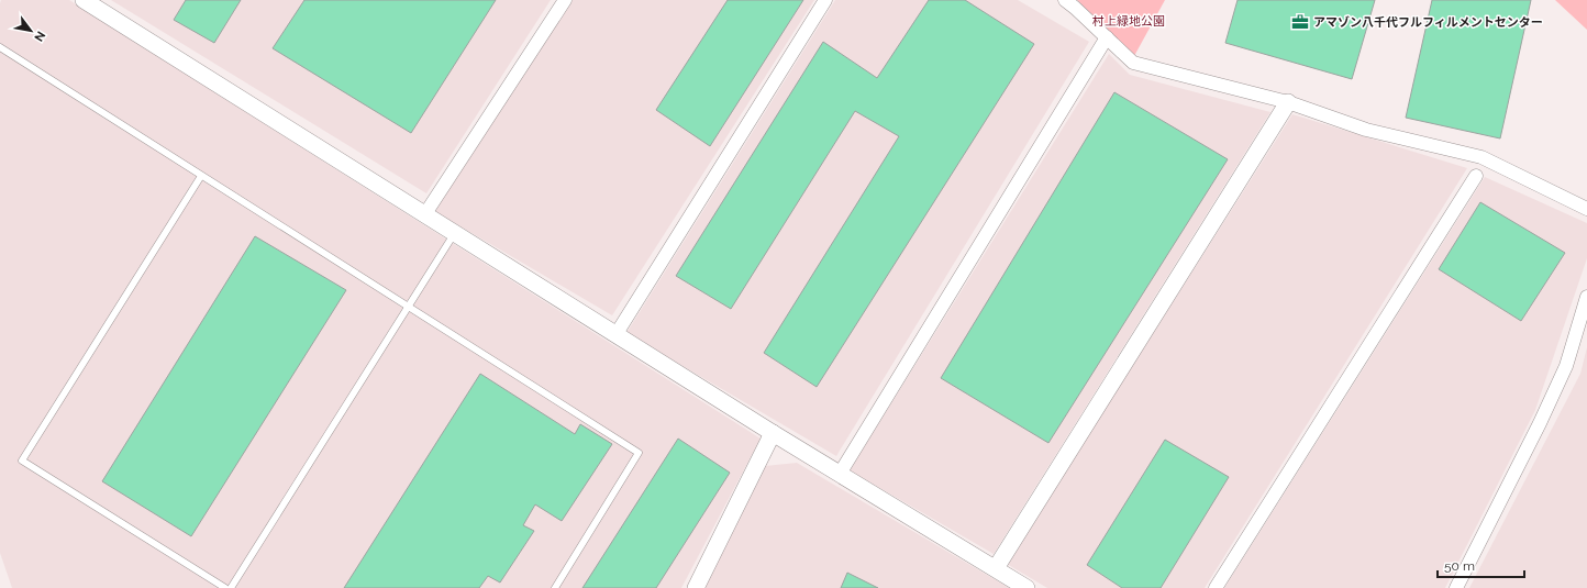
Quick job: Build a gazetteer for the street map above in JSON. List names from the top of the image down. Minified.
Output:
{"parks":["村上緑地公園"],"places":{"office":["アマゾン八千代フルフィルメントセンター"]},"scale_bar":"50 m","north":"bottom right"}
